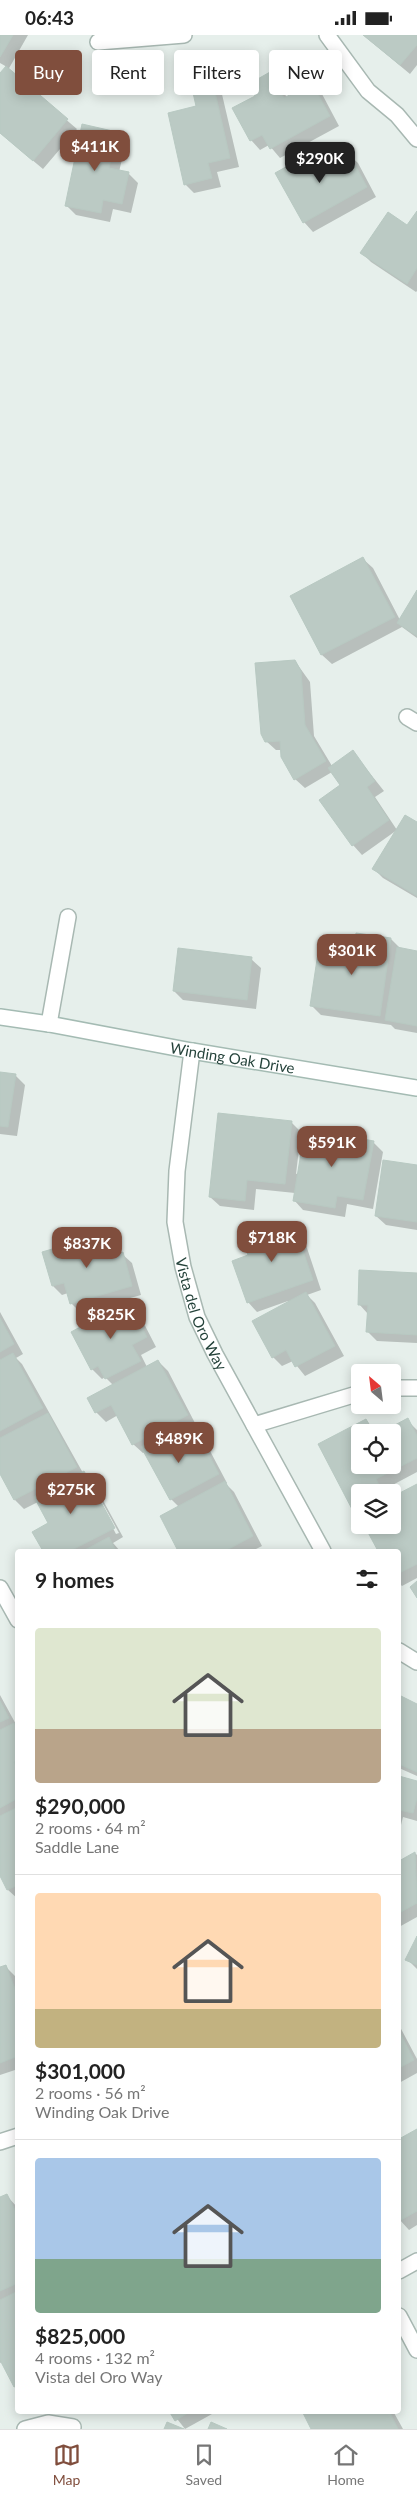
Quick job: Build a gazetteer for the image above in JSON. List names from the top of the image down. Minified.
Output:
{"streets":{"street":["Winding Oak Drive","Vista del Oro Way"]},"crossings":[["Winding Oak Drive","Vista del Oro Way"]],"north":"top left","page":{"status":"06:43","chip":["Buy","Rent","Filters","New"],"price":["$411K","$290K","$301K","$591K","$718K","$837K","$825K","$489K","$275K"],"heading":"9 homes","list":[{"name":"$290,000","note":"2 rooms · 64 m² · Saddle Lane"},{"name":"$301,000","note":"2 rooms · 56 m² · Winding Oak Drive"},{"name":"$825,000","note":"4 rooms · 132 m² · Vista del Oro Way"}],"tabs":["Map","Saved","Home"]}}
